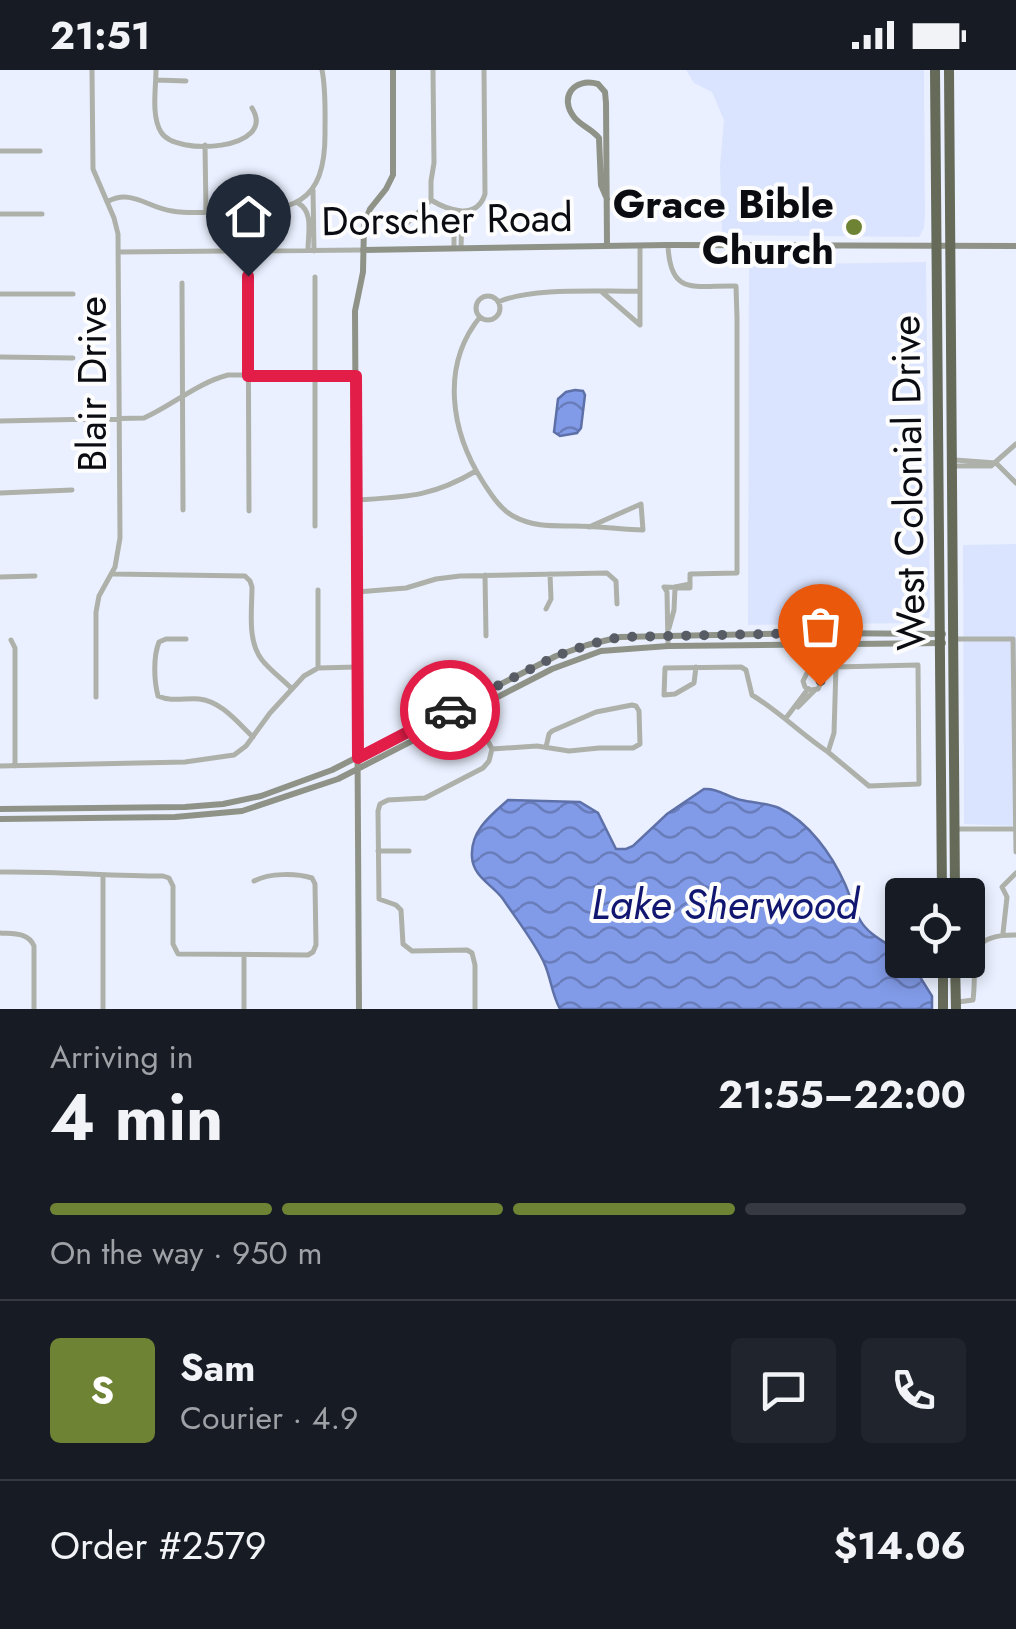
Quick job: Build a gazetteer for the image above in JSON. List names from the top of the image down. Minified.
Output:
{"streets":{"highway":["West Colonial Drive"],"street":["Dorscher Road","Blair Drive"]},"crossings":[["Dorscher Road","Blair Drive"],["Dorscher Road","West Colonial Drive"]],"water":["Lake Sherwood"],"places":["Grace Bible Church"],"page":{"status":"21:51","heading":["4 min","Arriving in","21:55–22:00"],"panel":["Sam","Courier · 4.9","Order #2579","$14.06"],"bar":"On the way · 950 m","round":"S"}}
